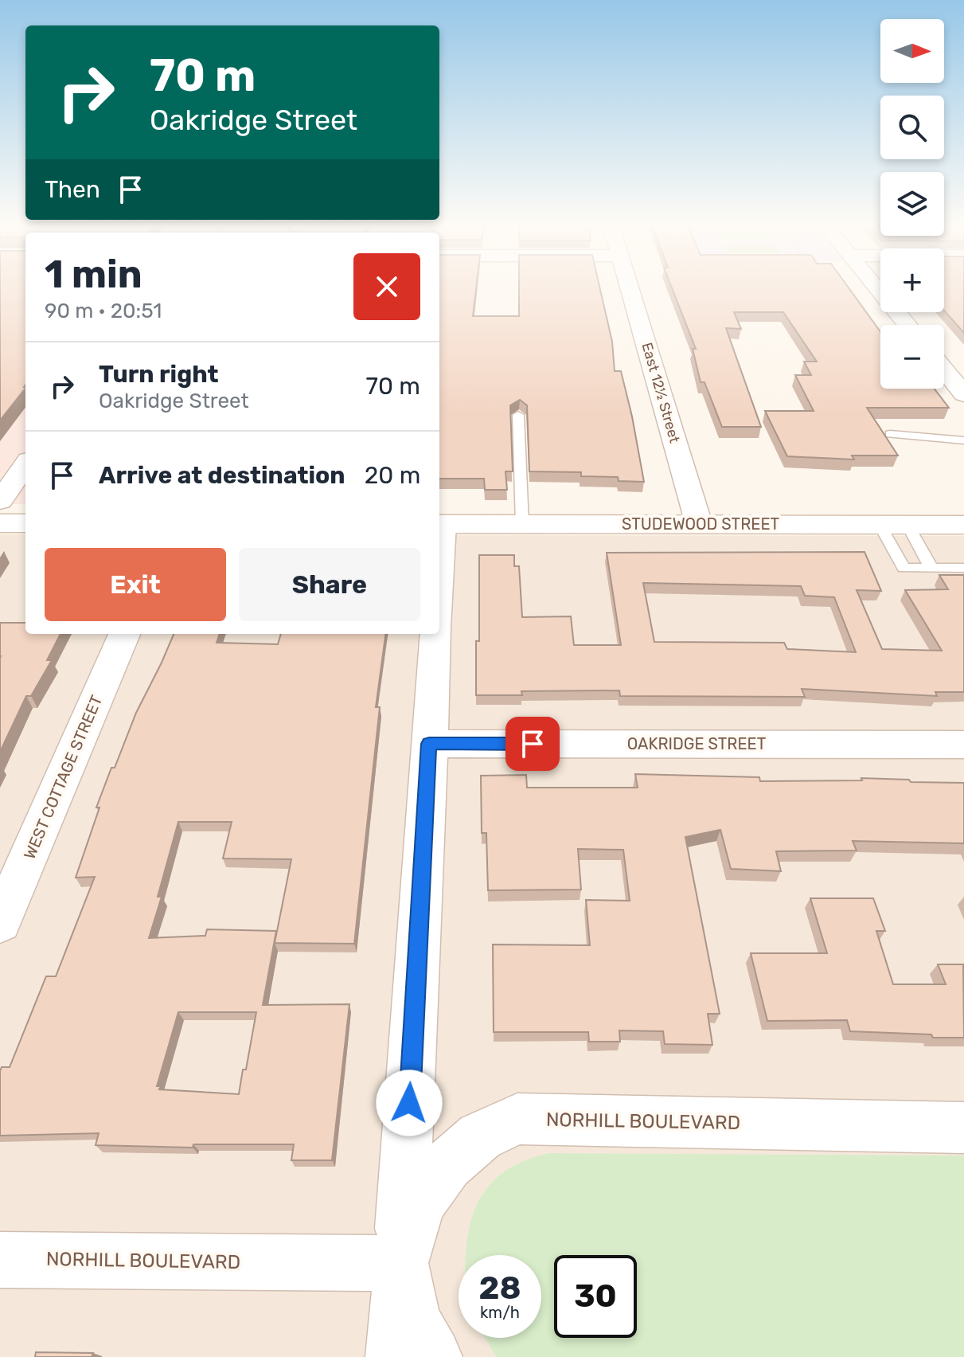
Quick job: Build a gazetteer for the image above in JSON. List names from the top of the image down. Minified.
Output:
{"streets":{"main road":["STUDEWOOD STREET"],"street":["East 12½ Street","OAKRIDGE STREET","WEST COTTAGE STREET","NORHILL BOULEVARD"]},"crossings":[["East 12½ Street","STUDEWOOD STREET"]],"north":"right","page":{"map_buttons":["+","−"],"turn":["70 m","Oakridge Street"],"then":"Then","heading":["1 min","90 m · 20:51"],"list":[{"name":"Turn right","note":"Oakridge Street","value":"70 m"},{"name":"Arrive at destination","value":"20 m"}],"buttons":["Exit","Share"],"speed":"28 km/h","limit":"30"}}
